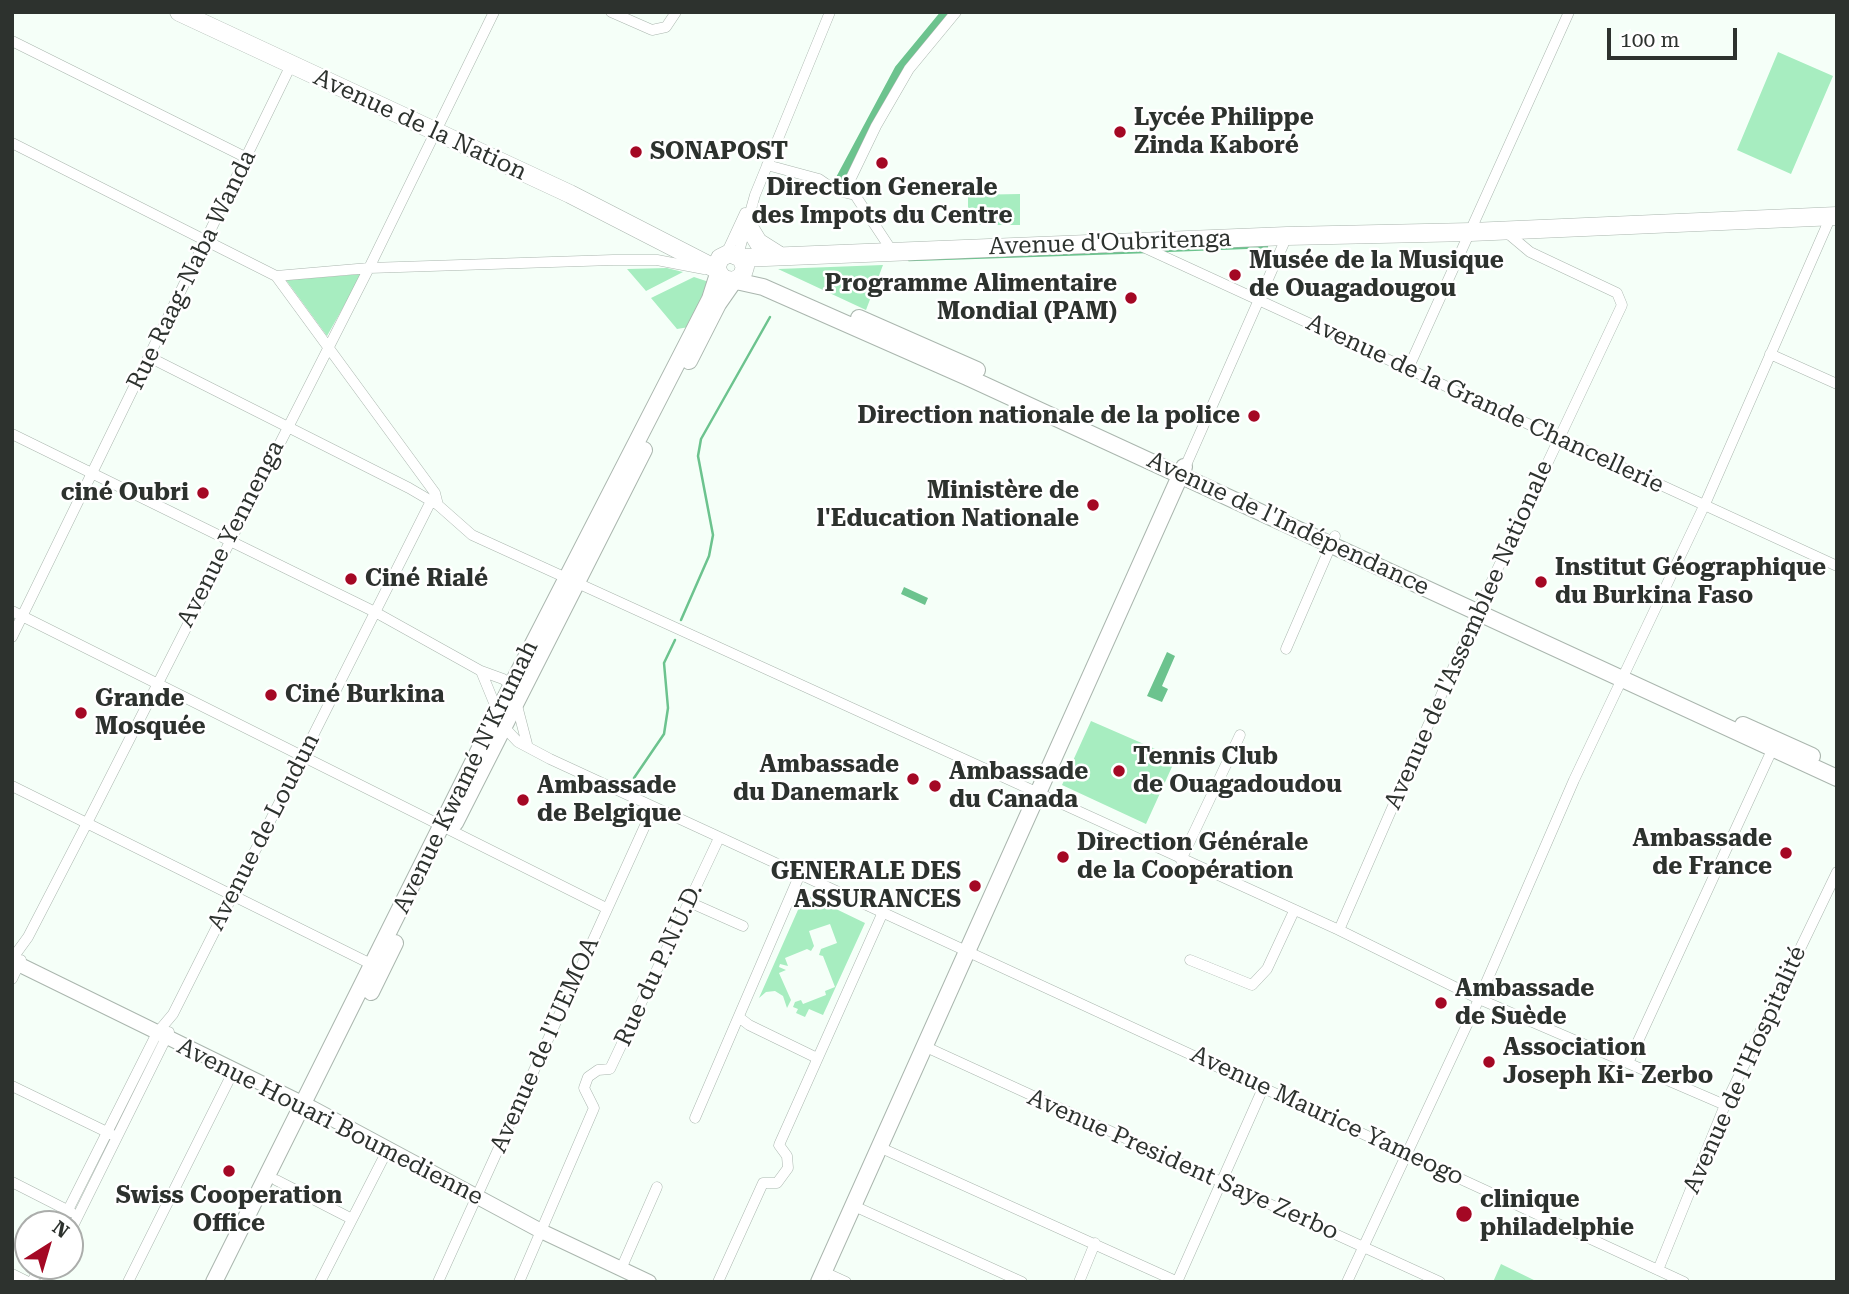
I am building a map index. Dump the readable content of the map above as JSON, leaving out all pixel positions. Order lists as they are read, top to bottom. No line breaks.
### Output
{"streets":{"highway":["Avenue de la Nation","Avenue d'Oubritenga"],"main road":["Avenue de l'Indépendance","Avenue Kwamé N'Krumah","Avenue Houari Boumedienne"],"street":["Rue Raag-Naba Wanda","Avenue de la Grande Chancellerie","Avenue Yennenga","Avenue de l'Assemblee Nationale","Avenue de Loudun","Rue du P.N.U.D.","Avenue de l'UEMOA","Avenue de l'Hospitalité","Avenue Maurice Yameogo","Avenue President Saye Zerbo"]},"crossings":[["Avenue de la Nation","Avenue d'Oubritenga"],["Avenue de la Nation","Rue Raag-Naba Wanda"],["Avenue de la Nation","Avenue de l'Indépendance"],["Avenue de la Nation","Avenue Yennenga"],["Avenue de la Nation","Avenue Kwamé N'Krumah"],["Avenue d'Oubritenga","Avenue de la Grande Chancellerie"],["Avenue d'Oubritenga","Avenue de l'Indépendance"],["Avenue d'Oubritenga","Avenue de l'Assemblee Nationale"],["Avenue d'Oubritenga","Avenue Kwamé N'Krumah"],["Avenue de la Grande Chancellerie","Avenue de l'Assemblee Nationale"],["Avenue de l'Indépendance","Avenue de l'Assemblee Nationale"],["Avenue de l'Indépendance","Avenue Kwamé N'Krumah"],["Avenue Yennenga","Avenue Houari Boumedienne"],["Avenue Kwamé N'Krumah","Avenue Maurice Yameogo"],["Avenue Kwamé N'Krumah","Avenue Houari Boumedienne"],["Avenue de Loudun","Avenue Houari Boumedienne"],["Rue du P.N.U.D.","Avenue Maurice Yameogo"],["Rue du P.N.U.D.","Avenue Houari Boumedienne"],["Avenue de l'UEMOA","Avenue Maurice Yameogo"],["Avenue de l'UEMOA","Avenue Houari Boumedienne"],["Avenue de l'Hospitalité","Avenue Maurice Yameogo"]],"places":["Lycée Philippe Zinda Kaboré","SONAPOST","Direction Generale des Impots du Centre","Musée de la Musique de Ouagadougou","Programme Alimentaire Mondial (PAM)","Direction nationale de la police","ciné Oubri","Ministère de l'Education Nationale","Ciné Rialé","Institut Géographique du Burkina Faso","Ciné Burkina","Grande Mosquée","Tennis Club de Ouagadoudou","Ambassade du Danemark","Ambassade du Canada","Ambassade de Belgique","Ambassade de France","Direction Générale de la Coopération","GENERALE DES ASSURANCES","Ambassade de Suède","Association Joseph Ki- Zerbo","Swiss Cooperation Office","clinique philadelphie"],"scale_bar":"100 m","north":"top right"}
